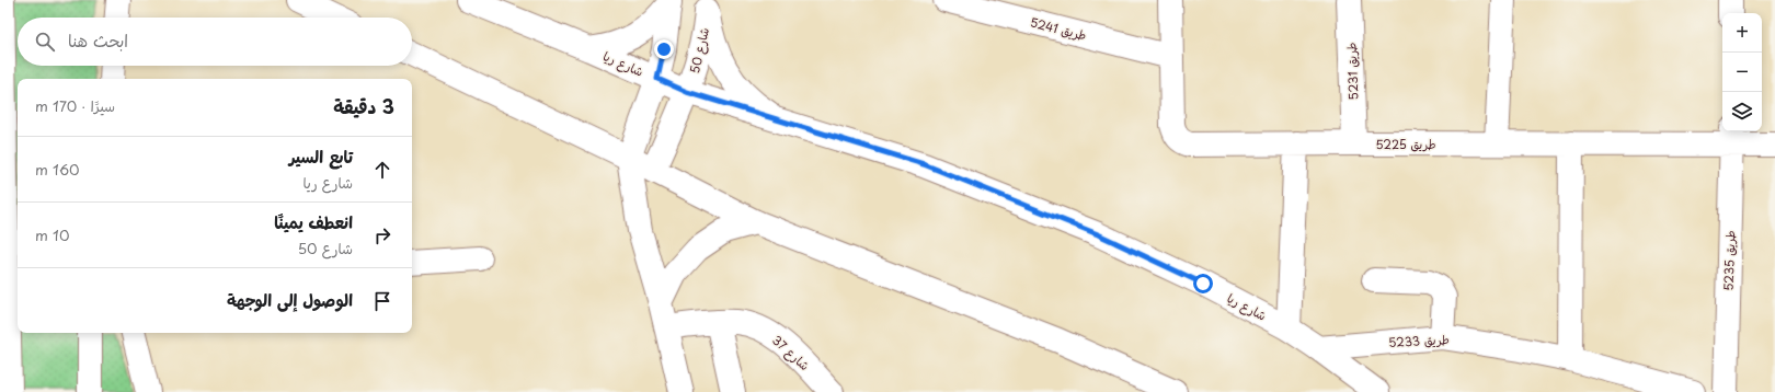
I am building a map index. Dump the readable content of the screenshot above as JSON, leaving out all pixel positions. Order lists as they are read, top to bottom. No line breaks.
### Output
{"streets":{"street":["طريق 5241","شارع 50","شارع ريا","طريق 5231","طريق 5225","طريق 5235","طريق 5233","شارع 37"]},"crossings":[["طريق 5241","طريق 5225"],["شارع 50","شارع ريا"],["شارع ريا","طريق 5233"],["طريق 5231","طريق 5225"],["طريق 5225","طريق 5235"]],"page":{"map_buttons":["+","−"],"search":"ابحث هنا","heading":["3 دقيقة","سيرًا · 170 m"],"list":[["تابع السير","شارع ريا","160 m"],["انعطف يمينًا","شارع 50","10 m"],"الوصول إلى الوجهة"]}}
